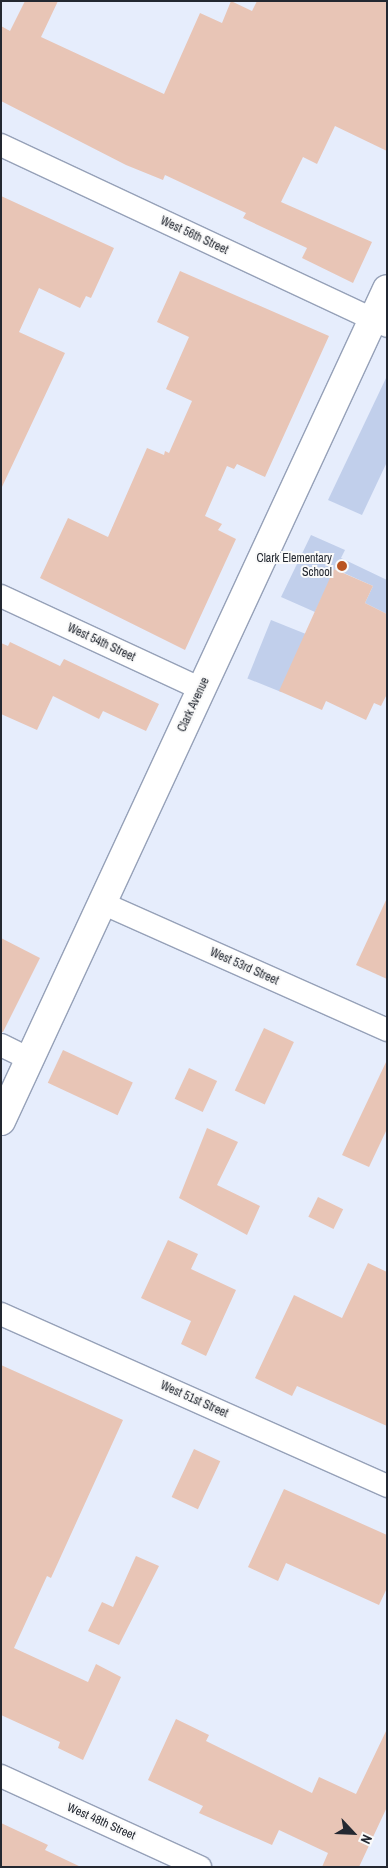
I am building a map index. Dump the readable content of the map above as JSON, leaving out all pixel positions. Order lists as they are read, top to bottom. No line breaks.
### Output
{"streets":{"street":["West 56th Street","West 54th Street","Clark Avenue","West 53rd Street","West 51st Street","West 48th Street"]},"crossings":[["West 56th Street","Clark Avenue"],["West 54th Street","Clark Avenue"],["Clark Avenue","West 53rd Street"]],"places":["Clark Elementary School"],"north":"bottom right"}
